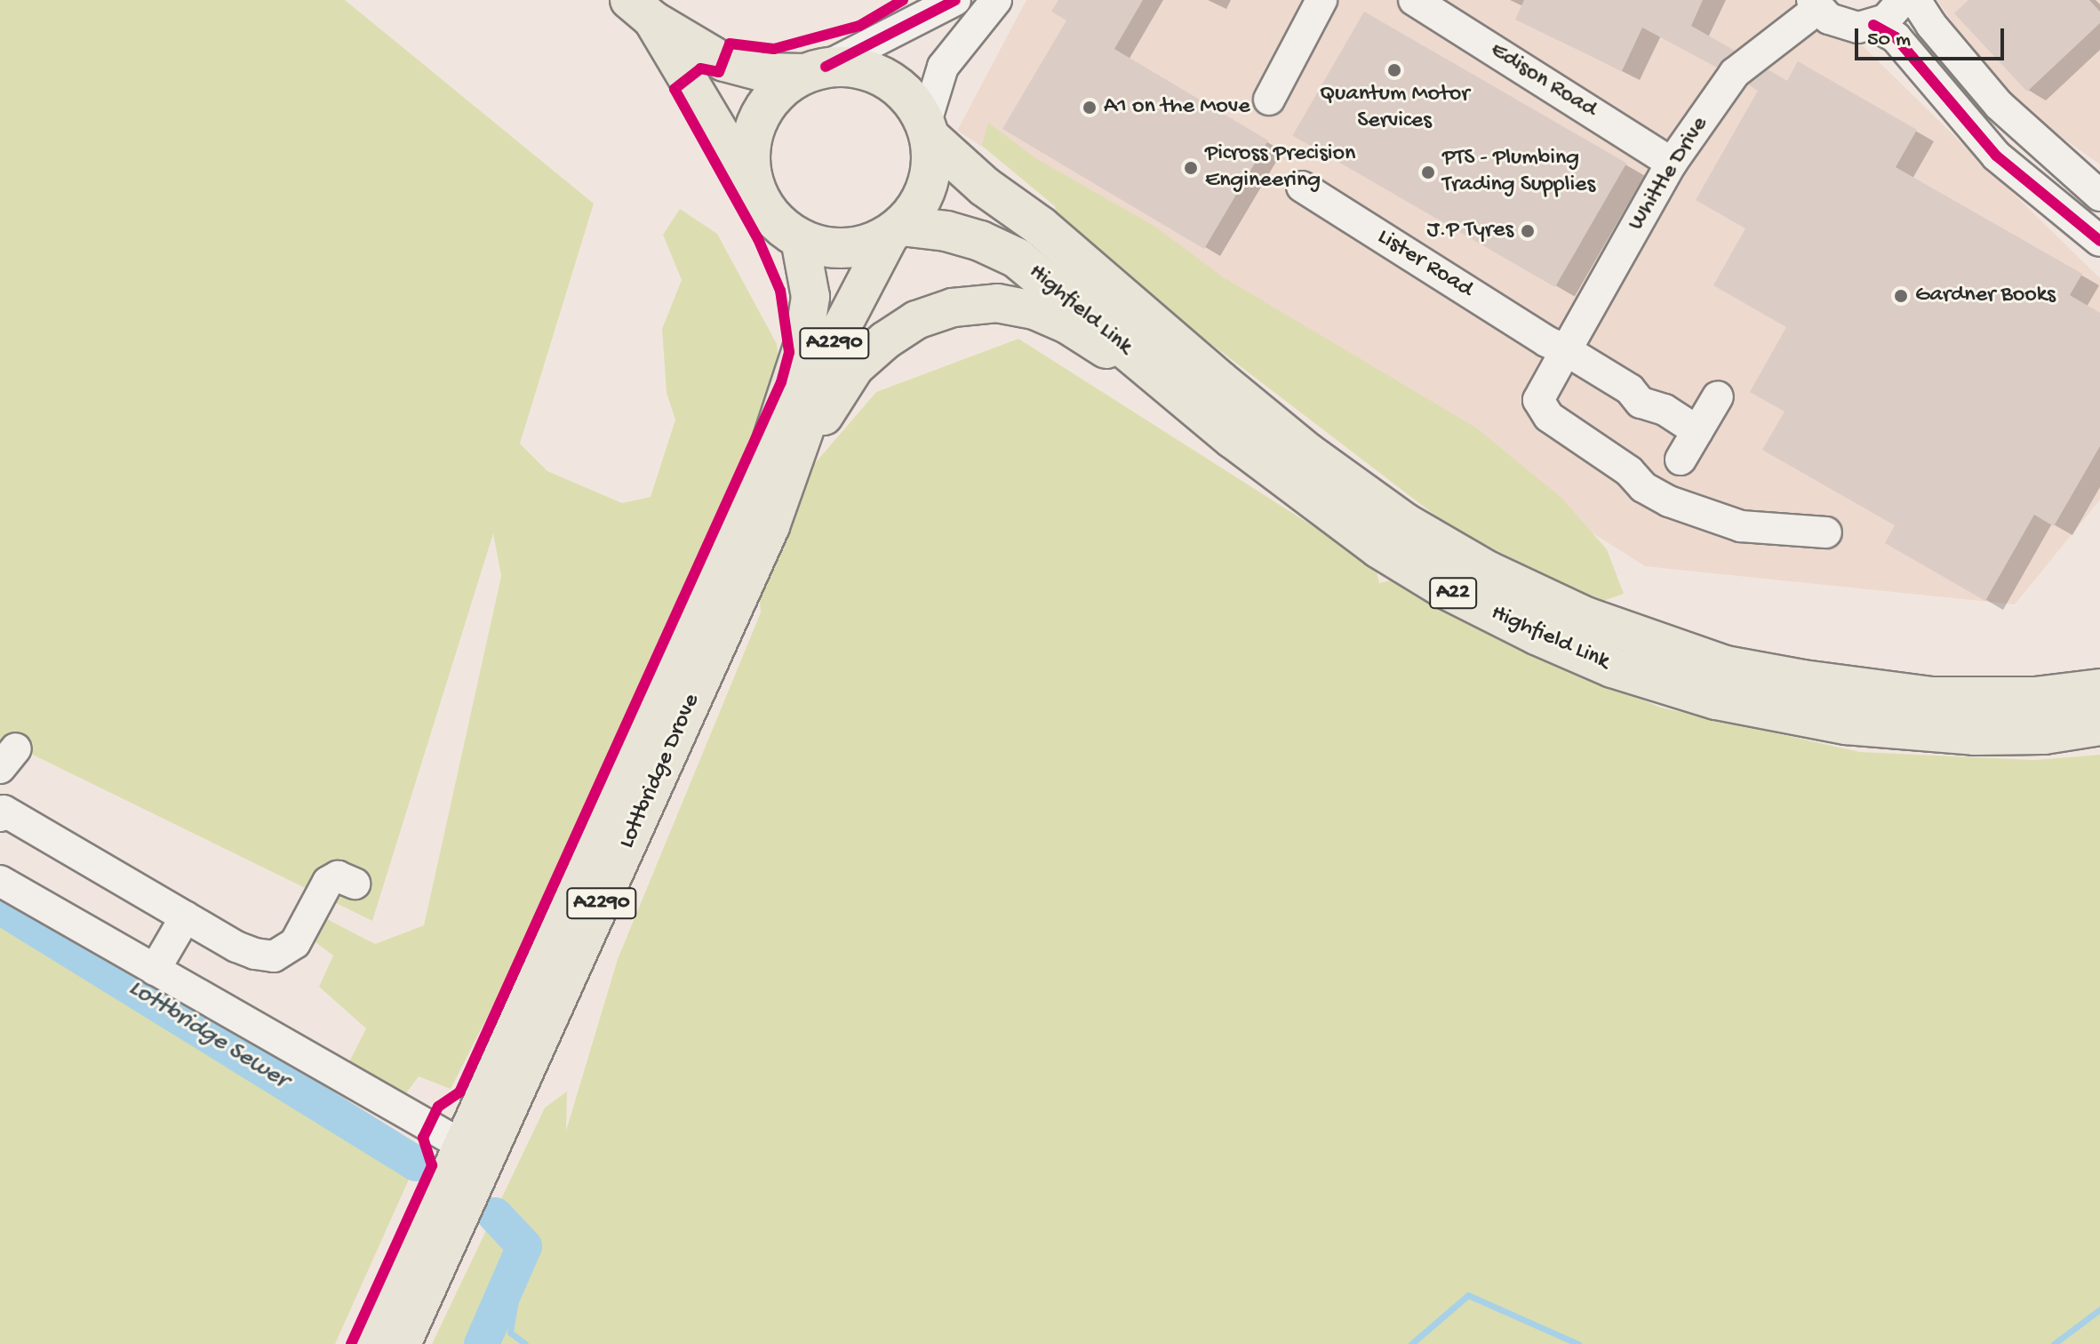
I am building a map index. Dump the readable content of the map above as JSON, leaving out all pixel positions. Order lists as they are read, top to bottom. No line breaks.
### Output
{"streets":{"highway":["Highfield Link","A22"],"main road":["A2290","Lottbridge Drove"],"street":["Edison Road","Whittle Drive","Lister Road"]},"crossings":[["Edison Road","Whittle Drive"],["Whittle Drive","Lister Road"],["Highfield Link","Lottbridge Drove"]],"water":["Lottbridge Sewer"],"places":["Quantum Motor Services","A1 on the Move","Picross Precision Engineering","PTS - Plumbing Trading Supplies","J.P Tyres","Gardner Books"],"scale_bar":"50 m"}
